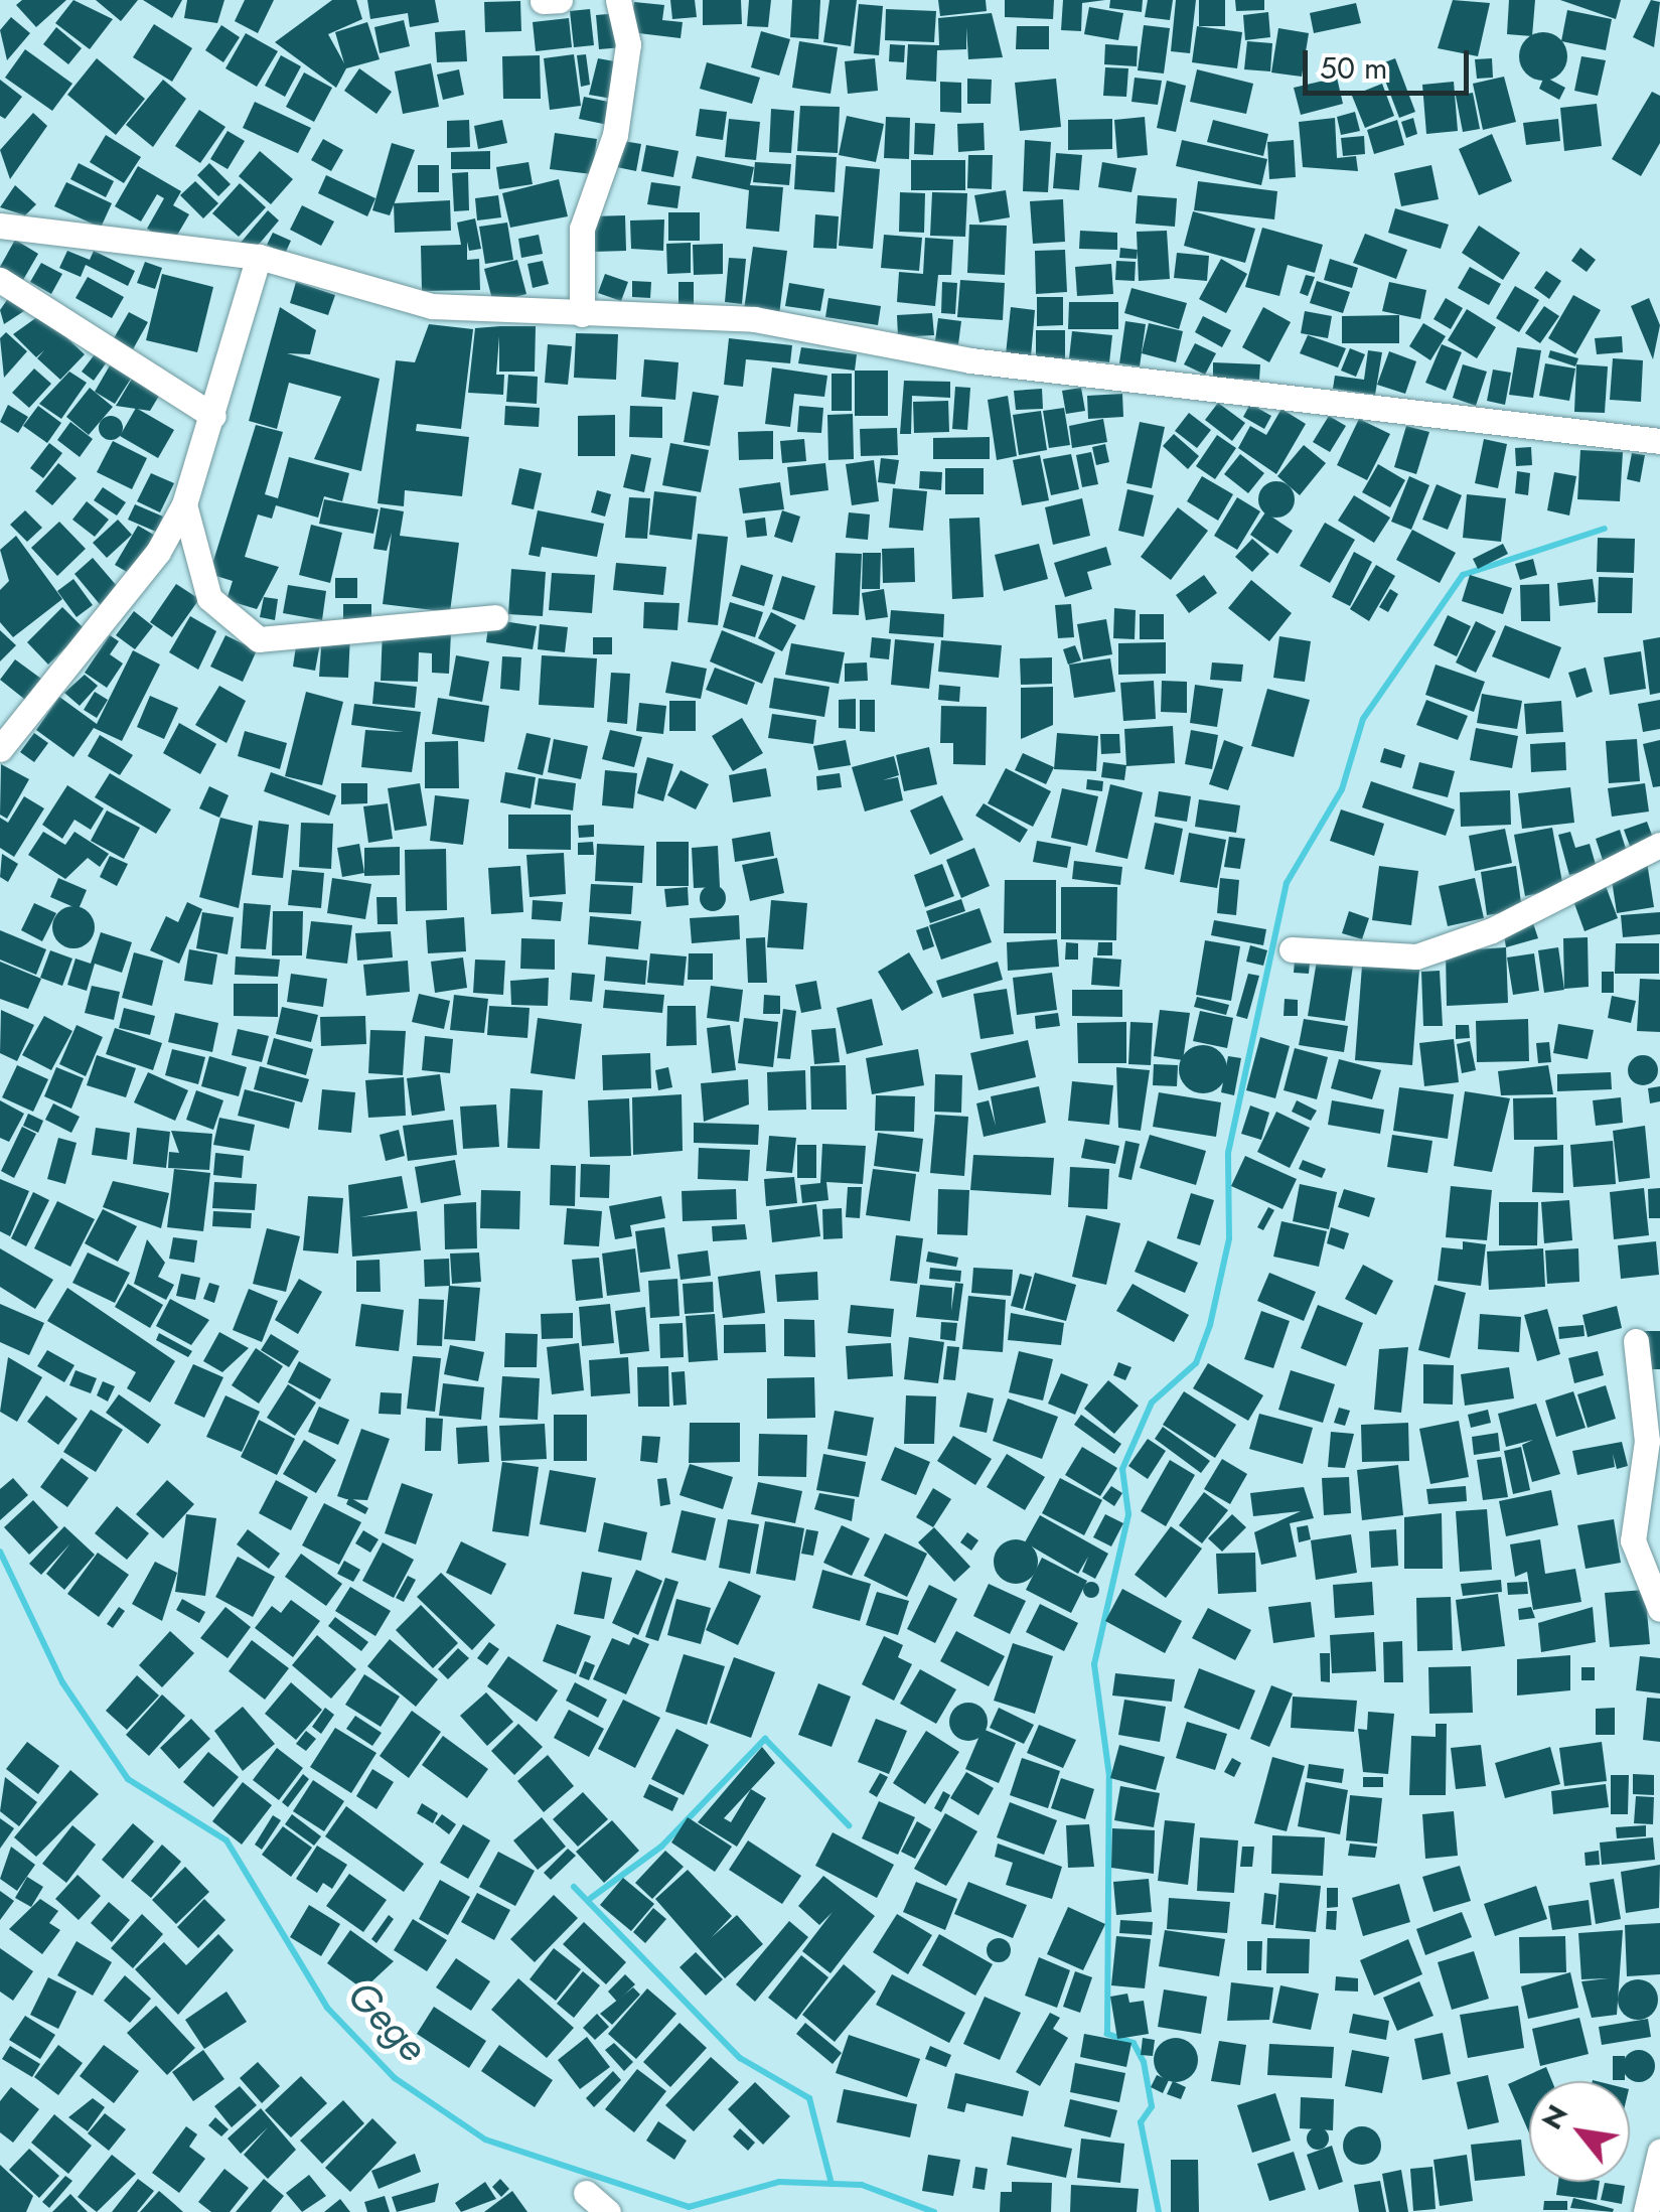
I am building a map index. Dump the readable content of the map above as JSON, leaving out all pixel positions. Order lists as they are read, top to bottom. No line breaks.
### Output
{"water":["Gege"],"scale_bar":"50 m","north":"top left"}
